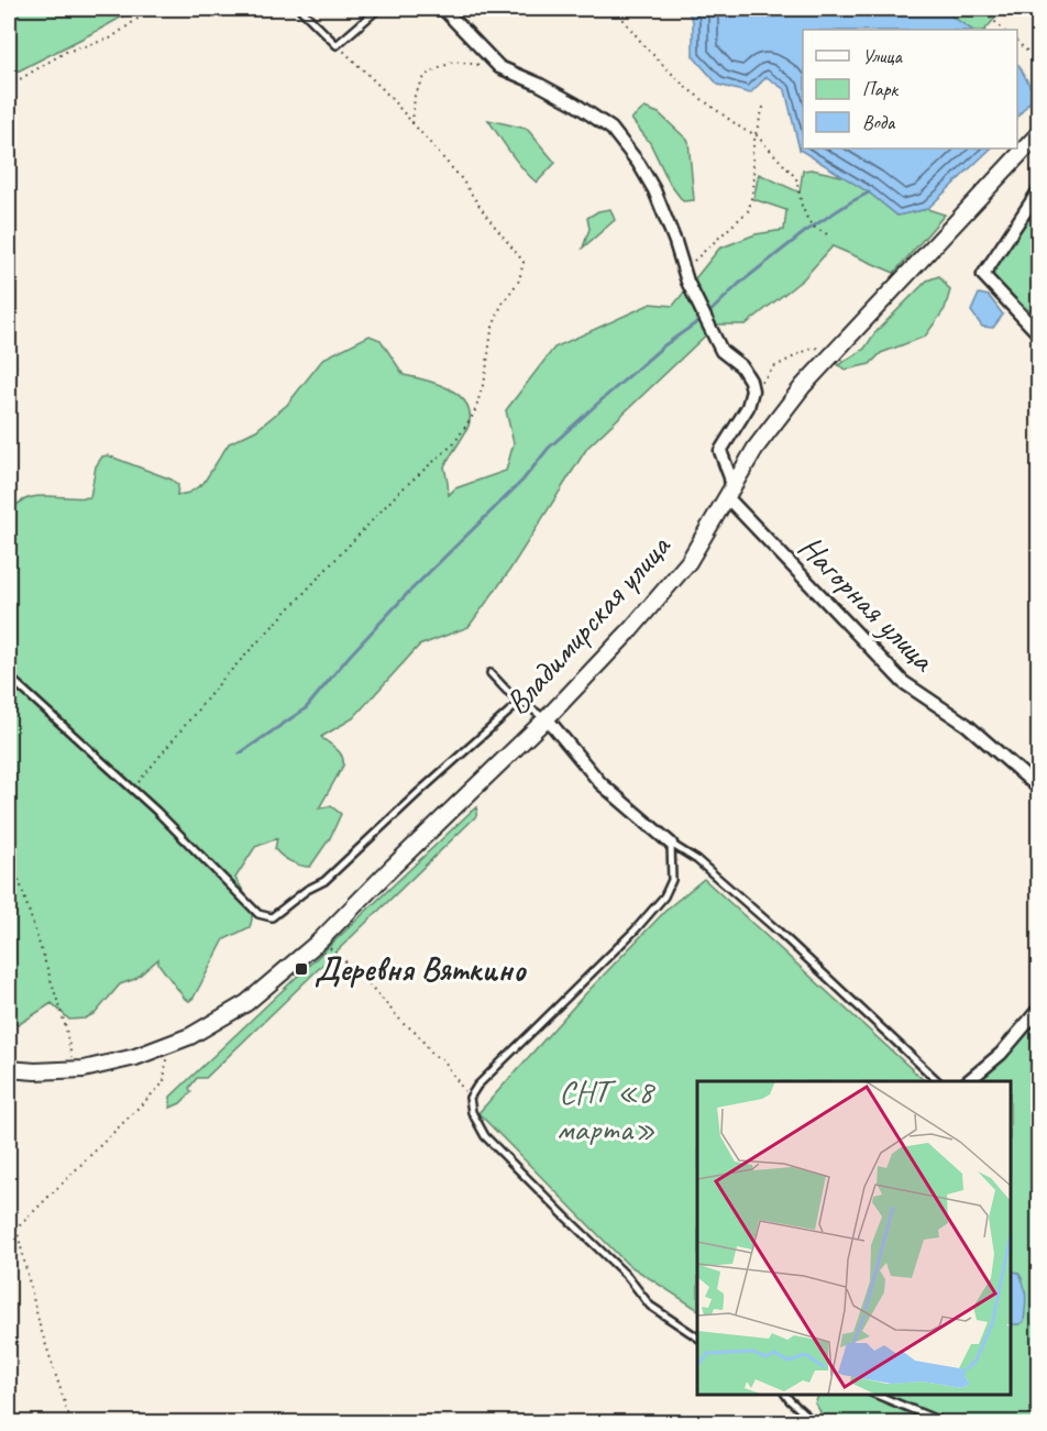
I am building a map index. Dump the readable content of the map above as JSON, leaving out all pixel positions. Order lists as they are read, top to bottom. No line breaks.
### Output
{"streets":{"street":["Нагорная улица","Владимирская улица"]},"crossings":[["Нагорная улица","Владимирская улица"]],"parks":["СНТ «8 марта»"],"places":{"transit":["Деревня Вяткино"]},"legend":["Улица","Парк","Вода"]}
